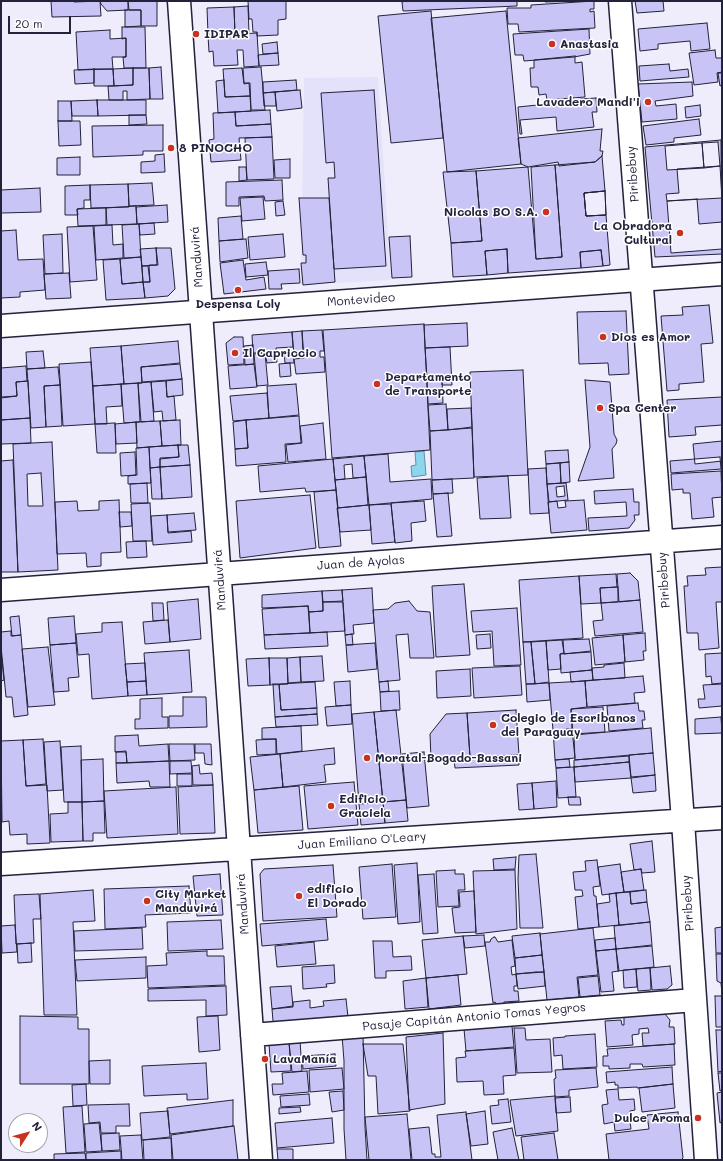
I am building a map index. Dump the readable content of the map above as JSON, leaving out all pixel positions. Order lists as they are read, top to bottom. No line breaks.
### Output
{"streets":{"street":["Piribebuy","Manduvirá","Montevideo","Juan de Ayolas","Juan Emiliano O'Leary","Pasaje Capitán Antonio Tomas Yegros"]},"crossings":[["Piribebuy","Montevideo"],["Piribebuy","Juan de Ayolas"],["Piribebuy","Juan Emiliano O'Leary"],["Piribebuy","Pasaje Capitán Antonio Tomas Yegros"],["Manduvirá","Montevideo"],["Manduvirá","Juan de Ayolas"],["Manduvirá","Juan Emiliano O'Leary"],["Manduvirá","Pasaje Capitán Antonio Tomas Yegros"]],"places":["IDIPAR","Anastasia","Lavadero Mandi'i","8 PINOCHO","Nicolas BO S.A.","La Obradora Cultural","Despensa Loly","Dios es Amor","Il Capriccio","Departamento de Transporte","Spa Center","Colegio de Escribanos del Paraguay","Moratal-Bogado-Bassani","Edificio Graciela","edificio El Dorado","City Market Manduvirá","LavaManía","Dulce Aroma"],"scale_bar":"20 m","north":"top right"}
